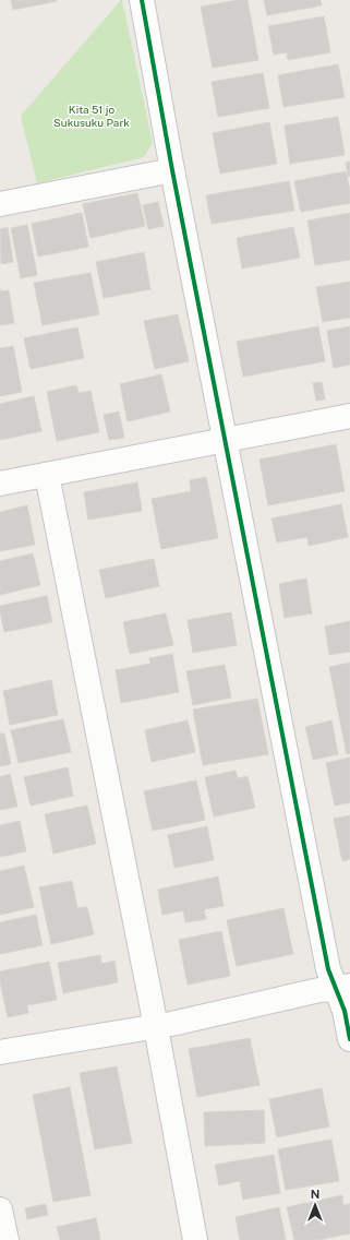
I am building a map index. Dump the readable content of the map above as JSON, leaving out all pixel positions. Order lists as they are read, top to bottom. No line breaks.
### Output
{"parks":["Kita 51 jo Sukusuku Park"],"north":"top"}
